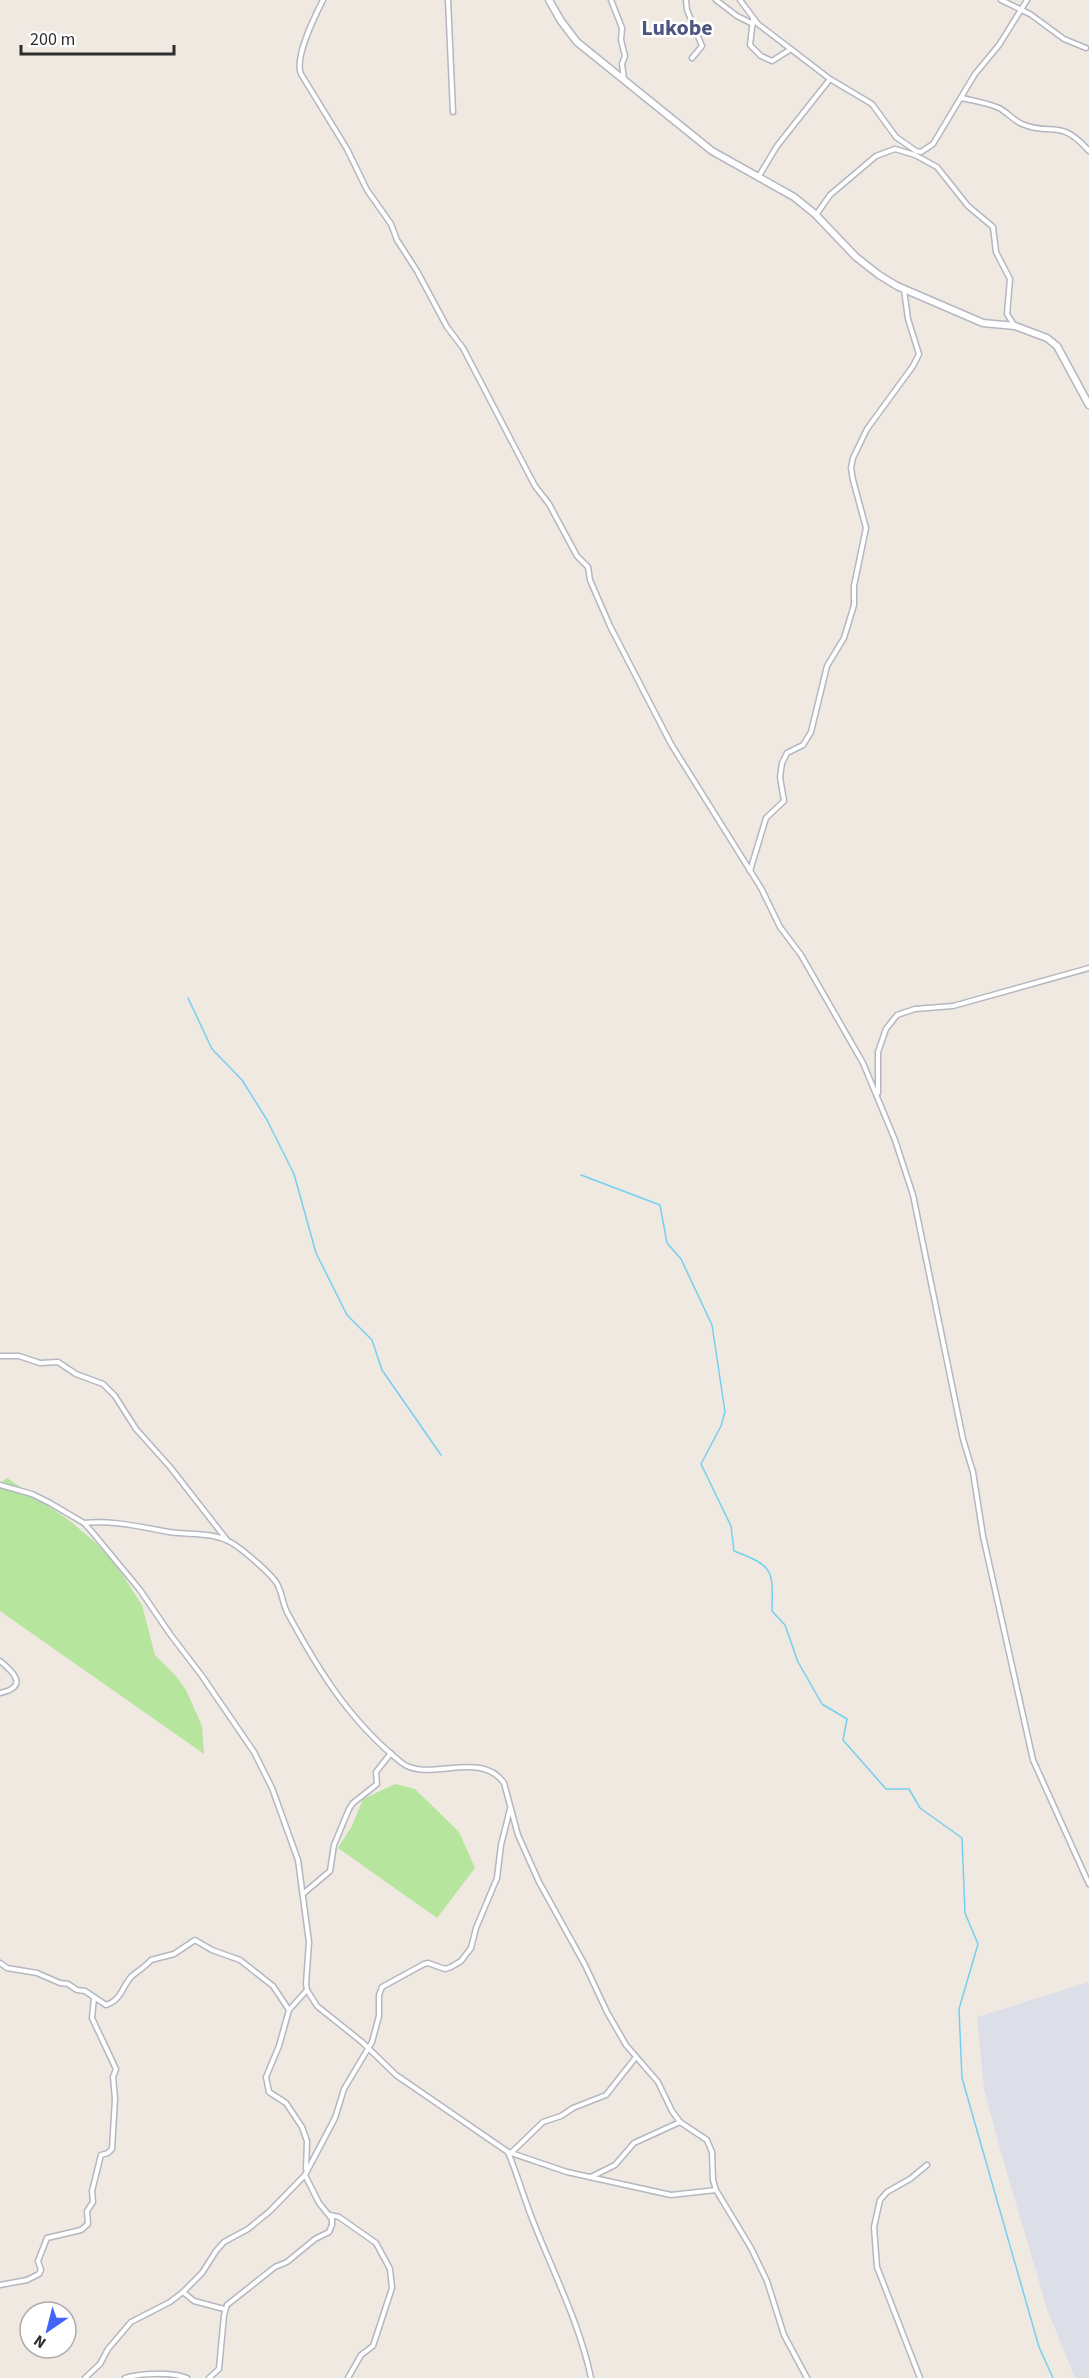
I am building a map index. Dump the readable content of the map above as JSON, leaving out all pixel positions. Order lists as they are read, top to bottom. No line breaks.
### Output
{"districts":["Lukobe"],"scale_bar":"200 m","north":"bottom left"}
